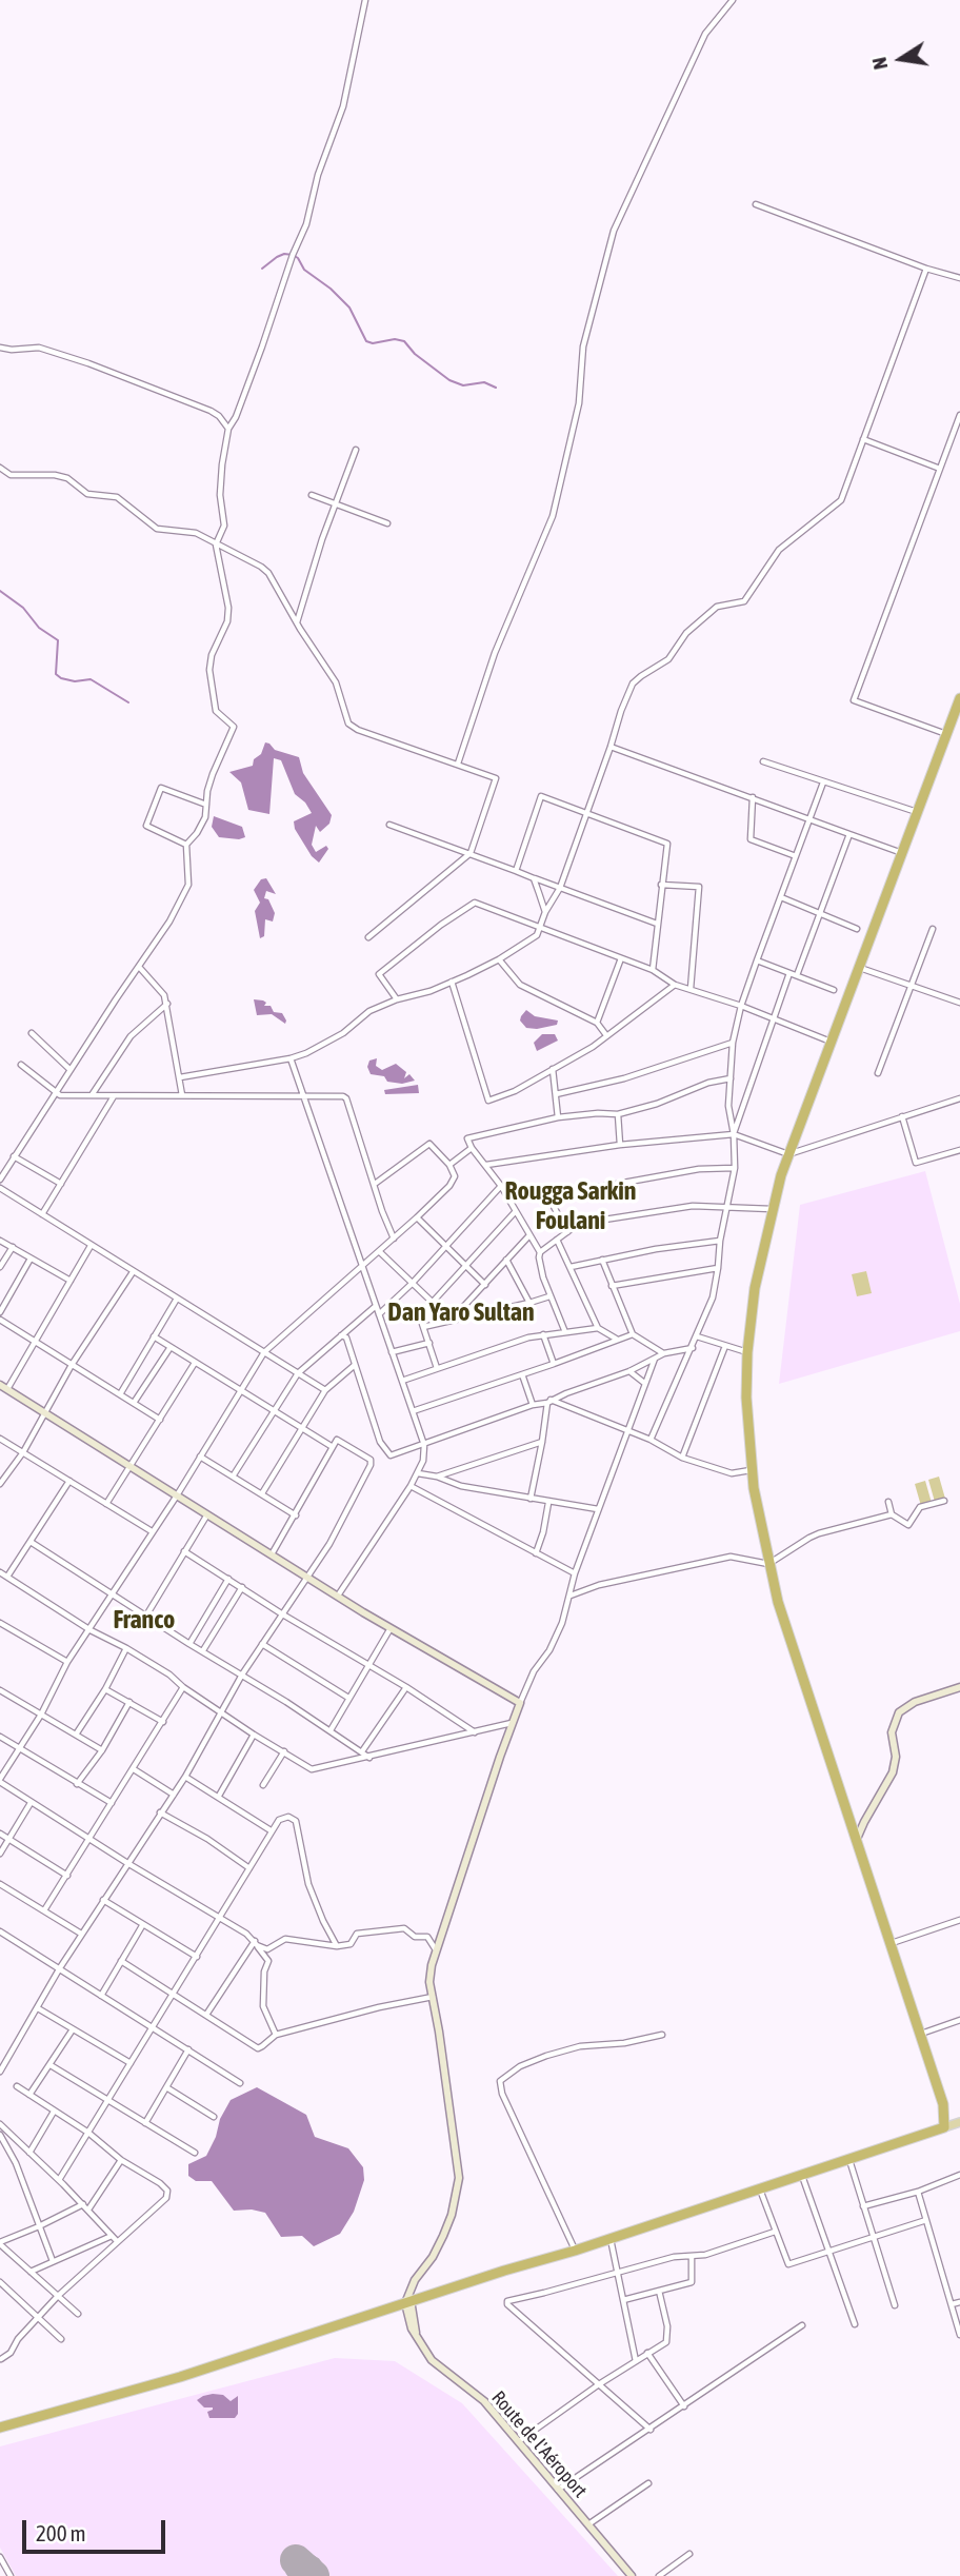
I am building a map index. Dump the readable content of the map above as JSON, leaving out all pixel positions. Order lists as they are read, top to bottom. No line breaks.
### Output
{"streets":{"street":["Route de l'Aéroport"]},"districts":["Rougga Sarkin Foulani","Dan Yaro Sultan","Franco"],"scale_bar":"200 m","north":"left"}
